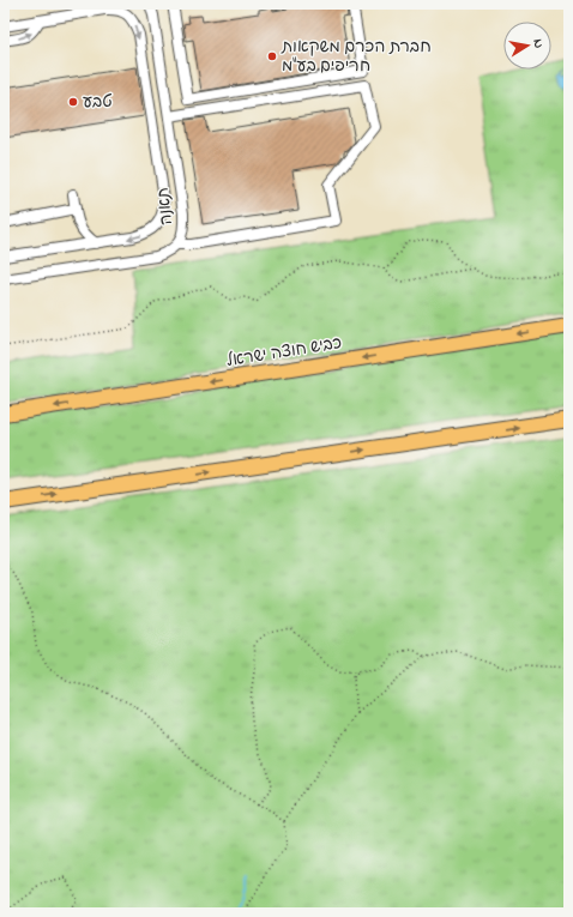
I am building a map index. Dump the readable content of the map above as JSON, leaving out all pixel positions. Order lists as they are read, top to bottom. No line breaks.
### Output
{"streets":{"highway":["כביש חוצה ישראל"],"street":["תאנה"]},"places":["חברת הכרם משקאות חריפים בע\"מ","טבע"],"north":"right"}
